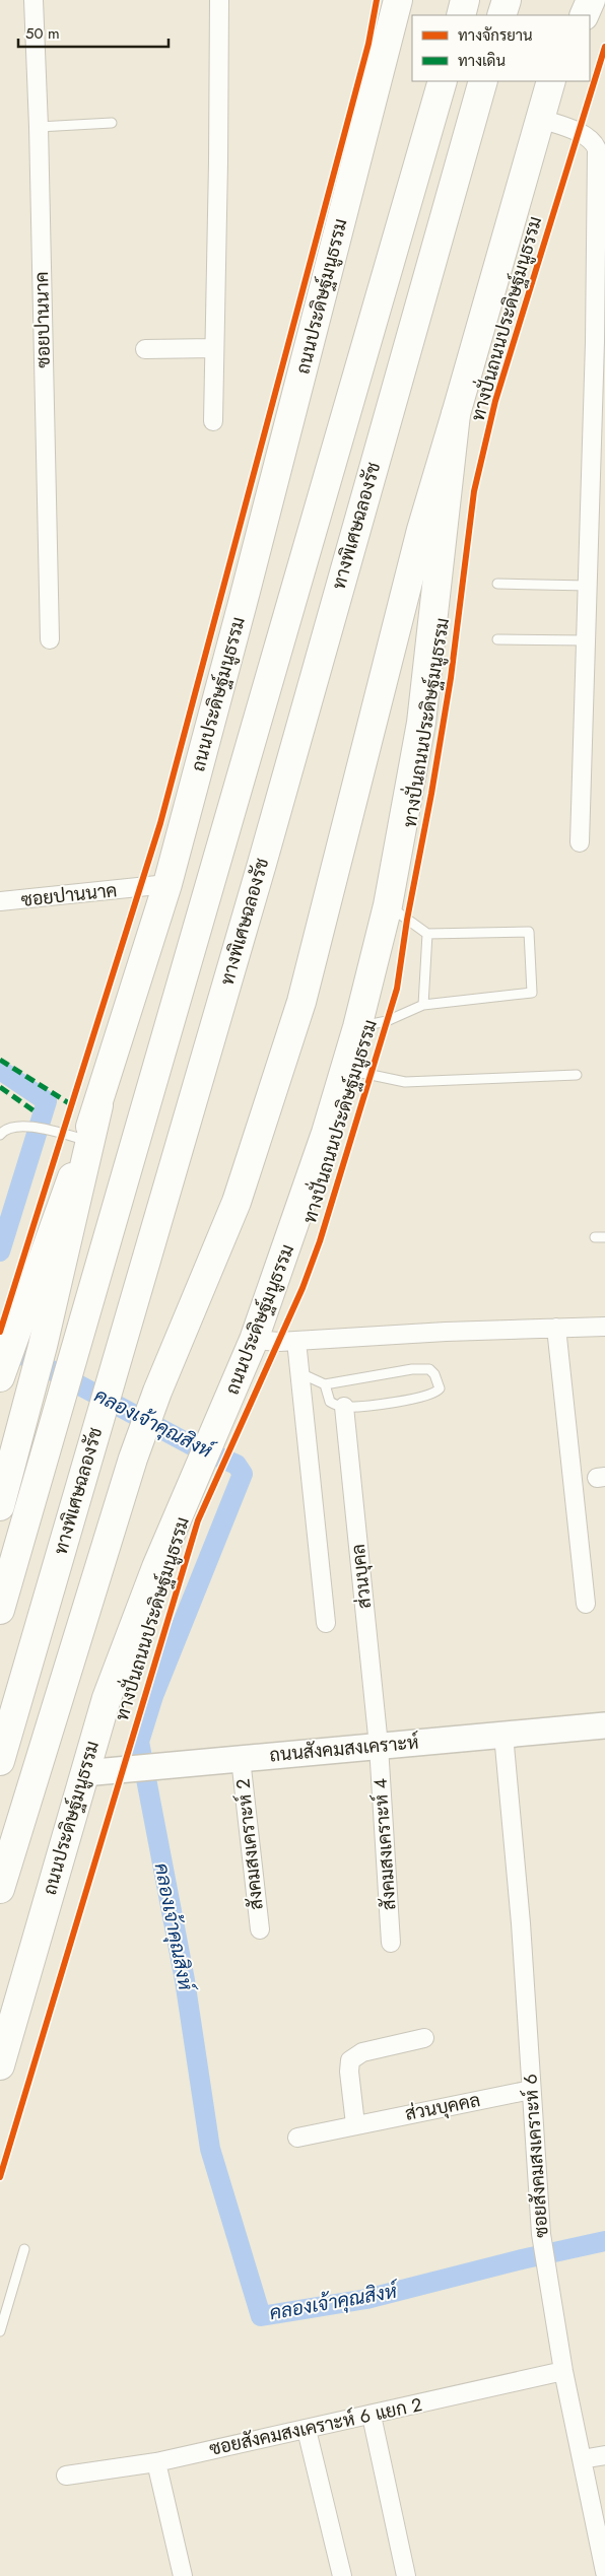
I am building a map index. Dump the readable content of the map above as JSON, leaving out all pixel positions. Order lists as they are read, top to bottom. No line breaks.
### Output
{"streets":{"main road":["ถนนประดิษฐ์มนูธรรม","ทางพิเศษฉลองรัช","ถนนสังคมสงเคราะห์"],"street":["ซอยปานนาค","ส่วนบุคล","สังคมสงเคราะห์ 2","สังคมสงเคราะห์ 4","ส่วนบุคคล","ซอยสังคมสงเคราะห์ 6","ซอยสังคมสงเคราะห์ 6 แยก 2"],"cycle path":["ทางปั่นถนนประดิษฐ์มนูธรรม"]},"crossings":[["ถนนประดิษฐ์มนูธรรม","ซอยปานนาค"],["ถนนประดิษฐ์มนูธรรม","ถนนสังคมสงเคราะห์"],["ส่วนบุคล","ถนนสังคมสงเคราะห์"],["ส่วนบุคล","สังคมสงเคราะห์ 4"],["ถนนสังคมสงเคราะห์","สังคมสงเคราะห์ 2"],["ถนนสังคมสงเคราะห์","สังคมสงเคราะห์ 4"],["ถนนสังคมสงเคราะห์","ซอยสังคมสงเคราะห์ 6"],["ส่วนบุคคล","ซอยสังคมสงเคราะห์ 6"],["ซอยสังคมสงเคราะห์ 6","ซอยสังคมสงเคราะห์ 6 แยก 2"]],"water":["คลองเจ้าคุณสิงห์"],"legend":["ทางจักรยาน","ทางเดิน"],"scale_bar":"50 m"}
